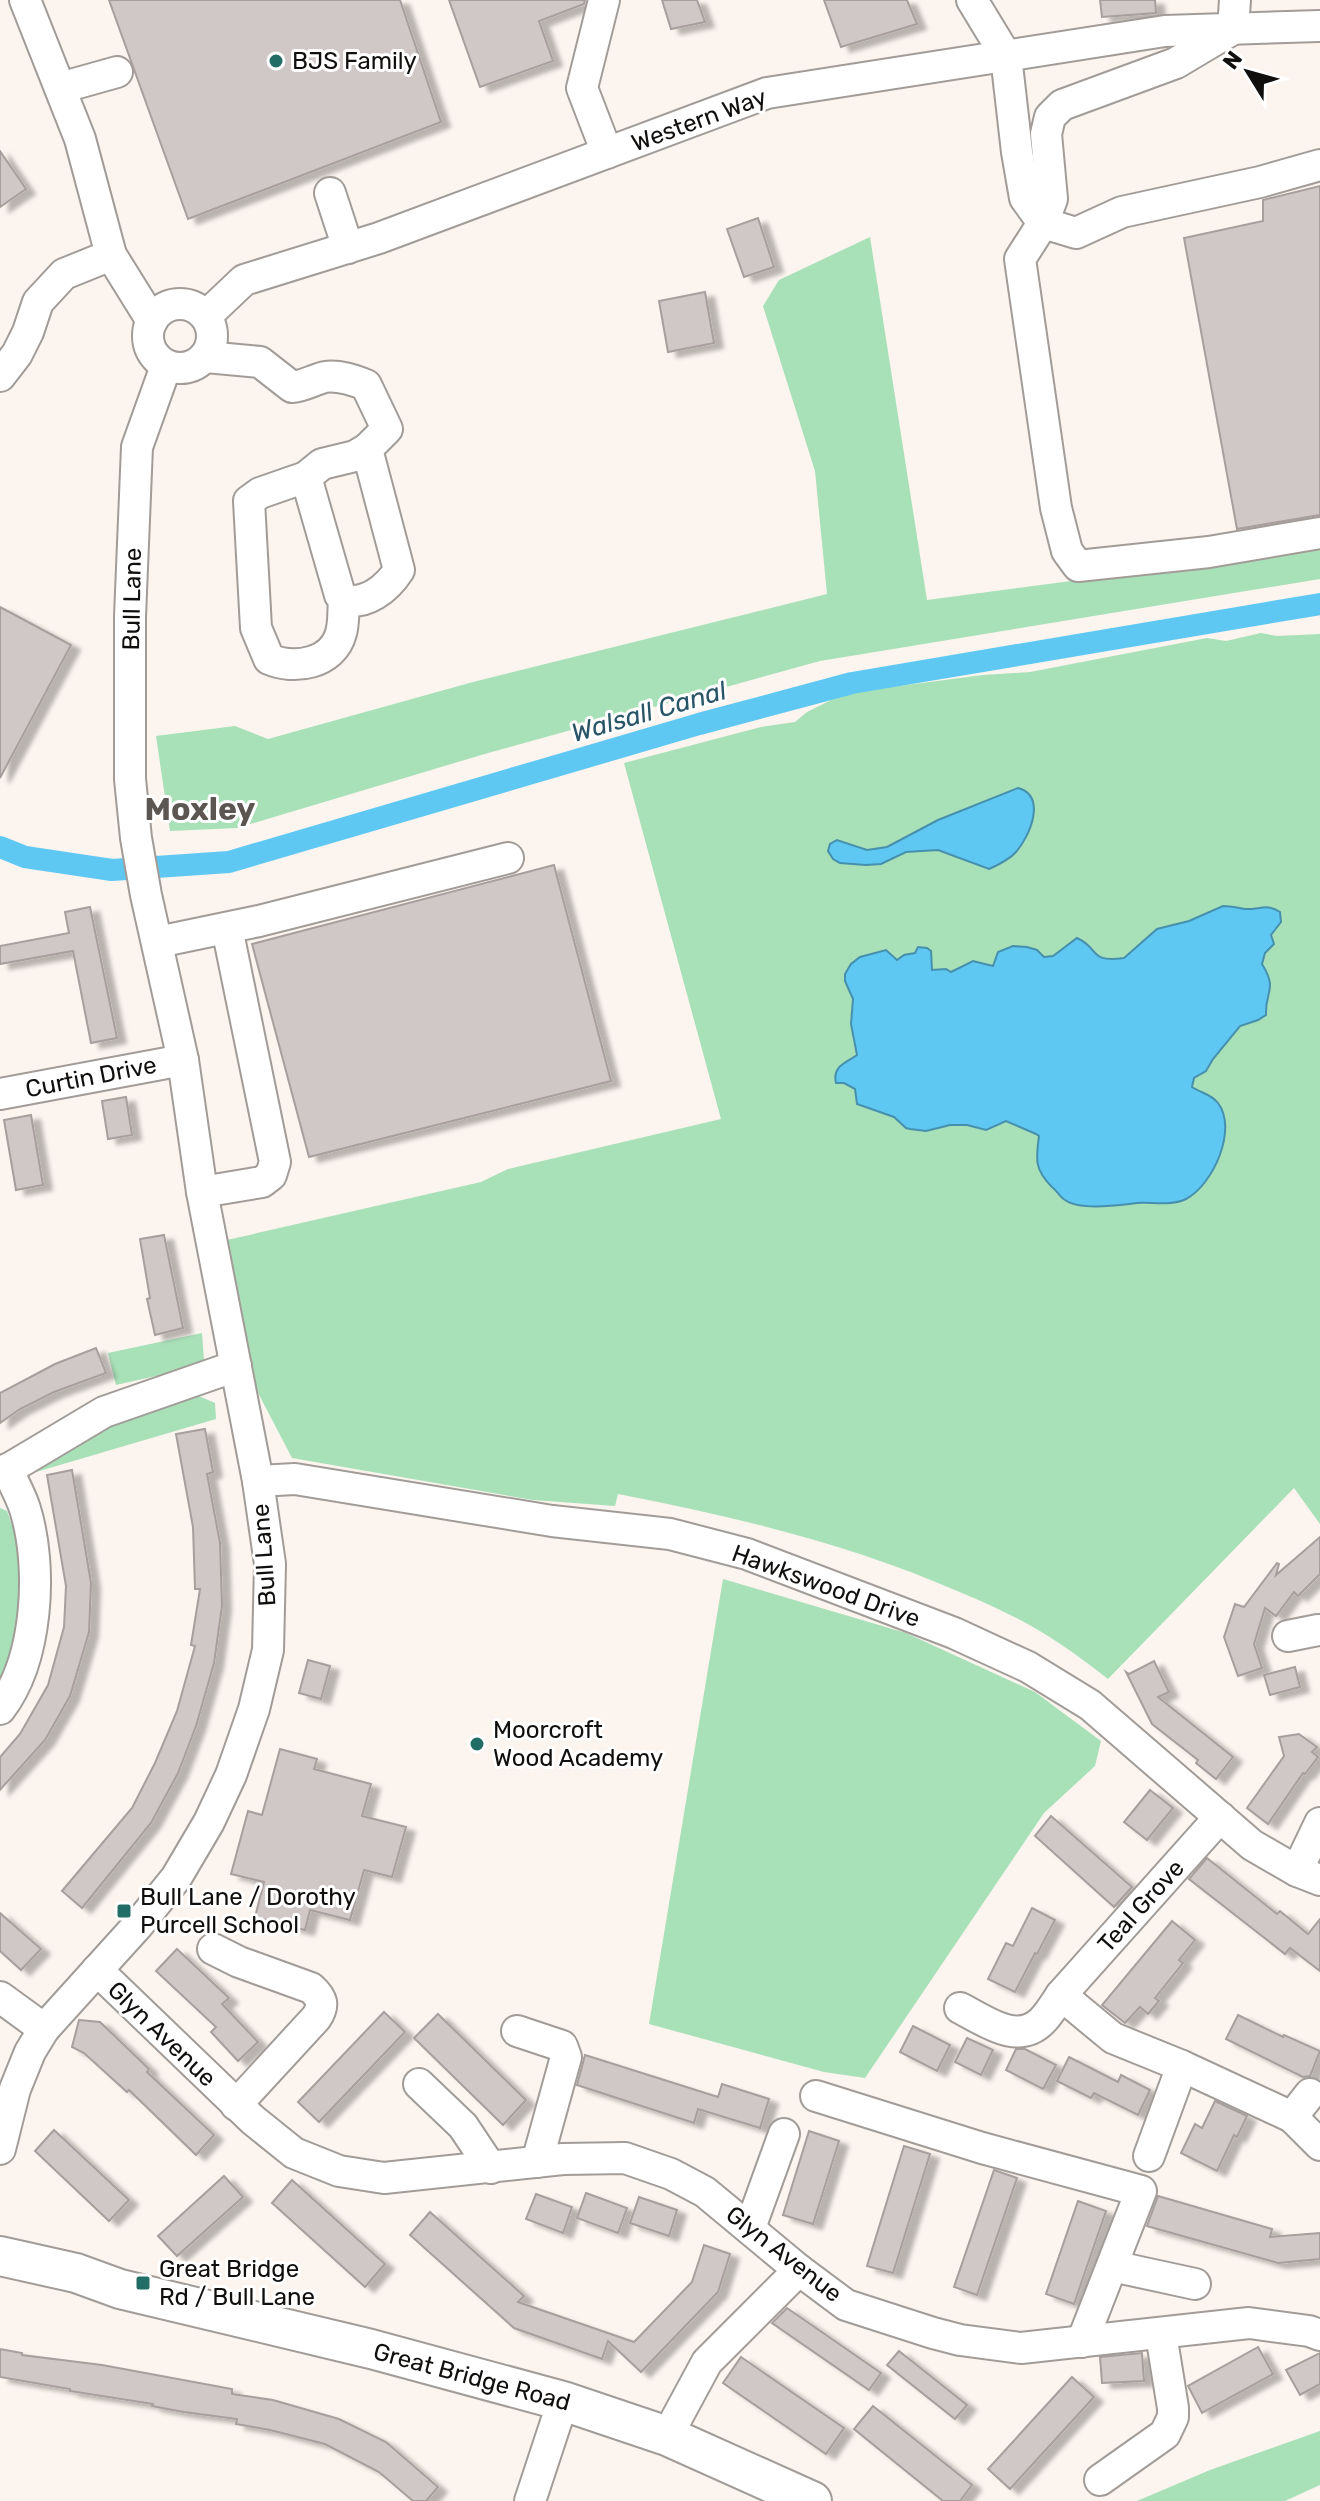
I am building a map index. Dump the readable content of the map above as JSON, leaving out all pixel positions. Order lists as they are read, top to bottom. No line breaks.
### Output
{"streets":{"main road":["Great Bridge Road"],"street":["Western Way","Bull Lane","Curtin Drive","Hawkswood Drive","Teal Grove","Glyn Avenue"]},"crossings":[["Western Way","Bull Lane"],["Bull Lane","Curtin Drive"],["Bull Lane","Hawkswood Drive"],["Bull Lane","Glyn Avenue"],["Hawkswood Drive","Teal Grove"]],"districts":["Moxley"],"water":["Walsall Canal"],"places":{"other":["BJS Family","Moorcroft Wood Academy"],"transit":["Bull Lane / Dorothy Purcell School","Great Bridge Rd / Bull Lane"]},"north":"top left"}
